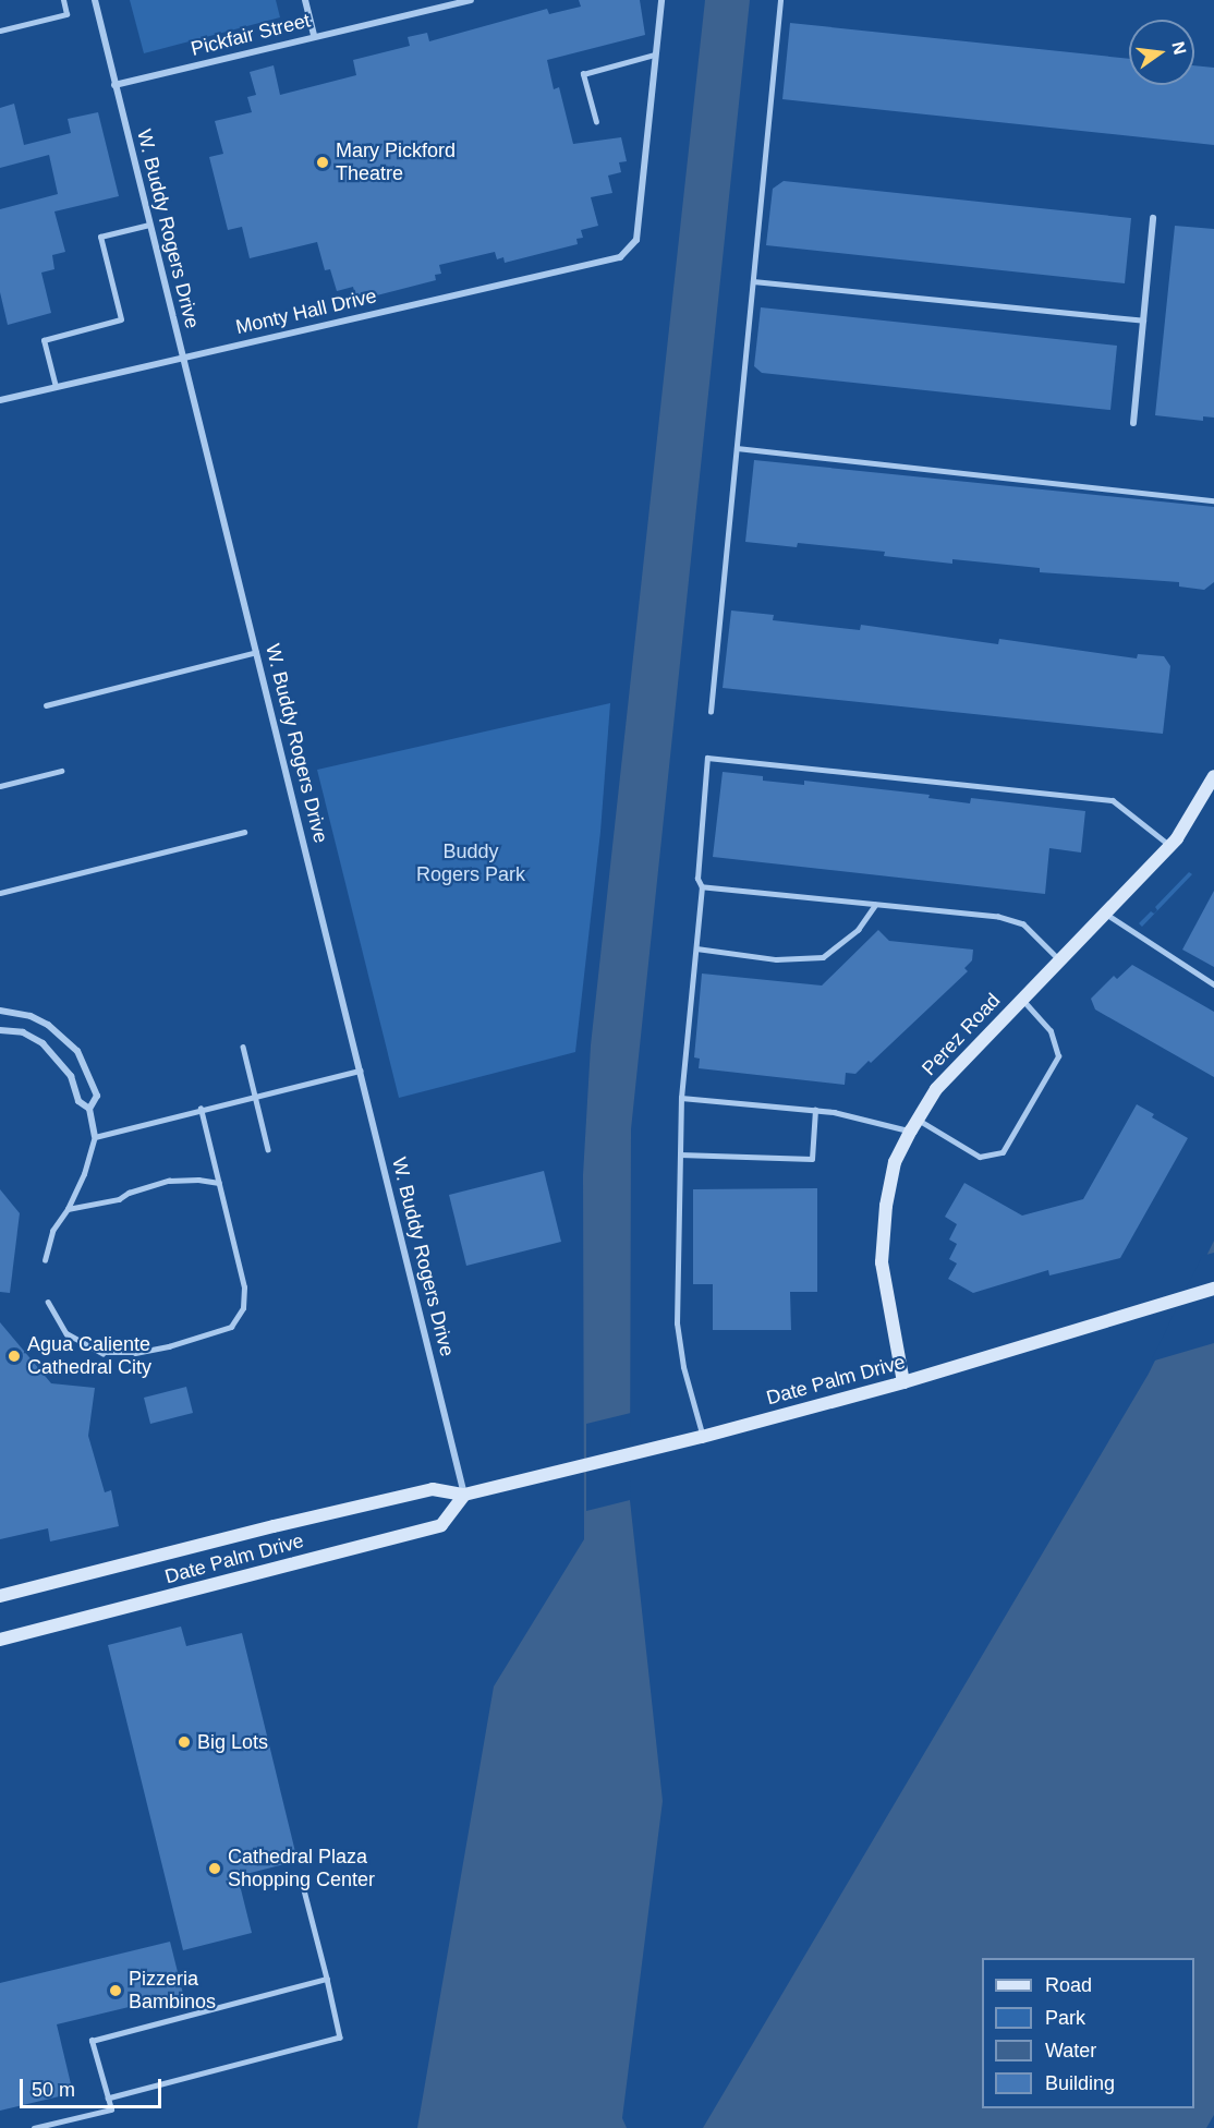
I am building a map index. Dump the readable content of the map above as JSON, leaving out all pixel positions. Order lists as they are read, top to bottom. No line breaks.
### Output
{"streets":{"main road":["Perez Road","Date Palm Drive"],"street":["Pickfair Street","W. Buddy Rogers Drive","Monty Hall Drive"]},"crossings":[["Pickfair Street","W. Buddy Rogers Drive"],["W. Buddy Rogers Drive","Monty Hall Drive"],["W. Buddy Rogers Drive","Date Palm Drive"],["Perez Road","Date Palm Drive"]],"parks":["Buddy Rogers Park"],"places":["Mary Pickford Theatre","Agua Caliente Cathedral City","Big Lots","Cathedral Plaza Shopping Center","Pizzeria Bambinos"],"legend":["Road","Park","Water","Building"],"scale_bar":"50 m","north":"right"}
